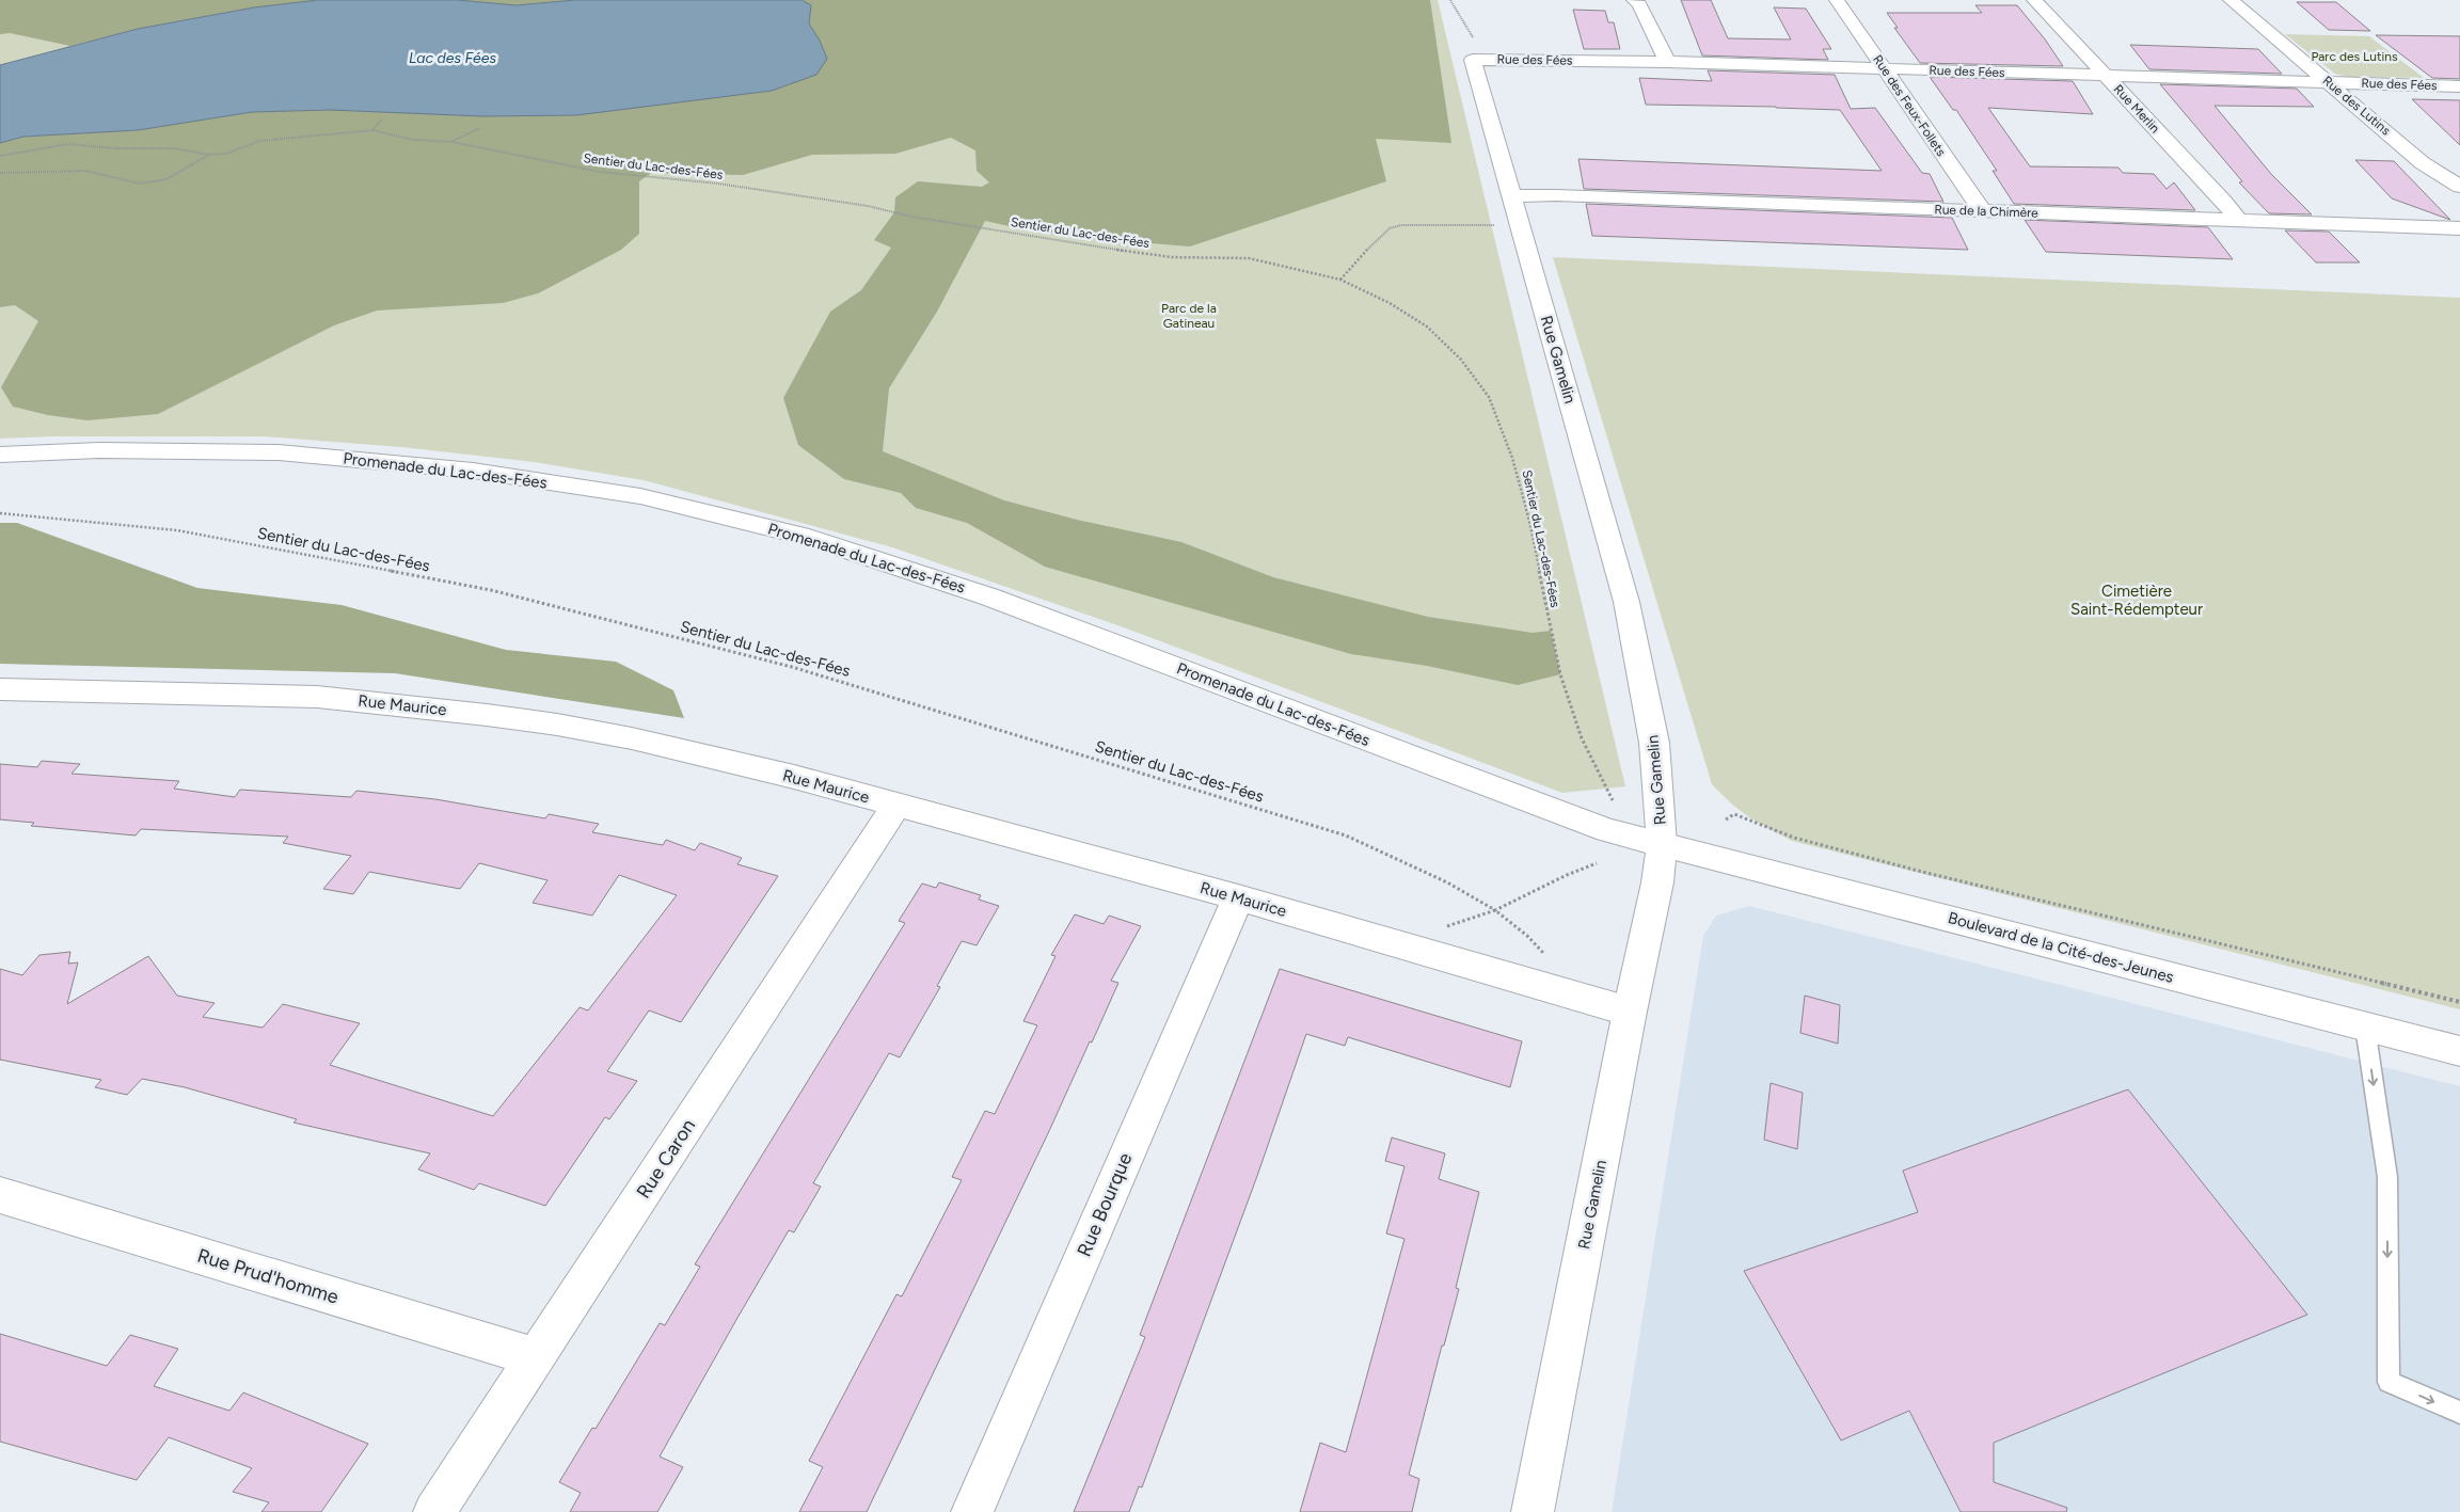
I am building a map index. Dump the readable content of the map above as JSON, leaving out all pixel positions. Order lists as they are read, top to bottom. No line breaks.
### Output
{"streets":{"street":["Rue des Fées","Rue des Feux-Follets","Rue des Lutins","Rue Merlin","Rue de la Chimère","Rue Gamelin","Promenade du Lac-des-Fées","Rue Maurice","Boulevard de la Cité-des-Jeunes","Rue Caron","Rue Bourque","Rue Prud'homme"],"path":["Sentier du Lac-des-Fées"]},"crossings":[["Rue des Fées","Rue des Feux-Follets"],["Rue des Fées","Rue des Lutins"],["Rue des Fées","Rue Merlin"],["Rue des Fées","Rue Gamelin"],["Rue des Feux-Follets","Rue de la Chimère"],["Rue Merlin","Rue de la Chimère"],["Sentier du Lac-des-Fées","Rue Maurice"],["Rue de la Chimère","Rue Gamelin"],["Rue Gamelin","Promenade du Lac-des-Fées"],["Rue Gamelin","Rue Maurice"],["Rue Gamelin","Boulevard de la Cité-des-Jeunes"],["Promenade du Lac-des-Fées","Boulevard de la Cité-des-Jeunes"],["Rue Maurice","Rue Caron"],["Rue Maurice","Rue Bourque"],["Rue Caron","Rue Prud'homme"]],"water":["Lac des Fées"],"parks":["Parc des Lutins","Parc de la Gatineau","Cimetière Saint-Rédempteur"]}
